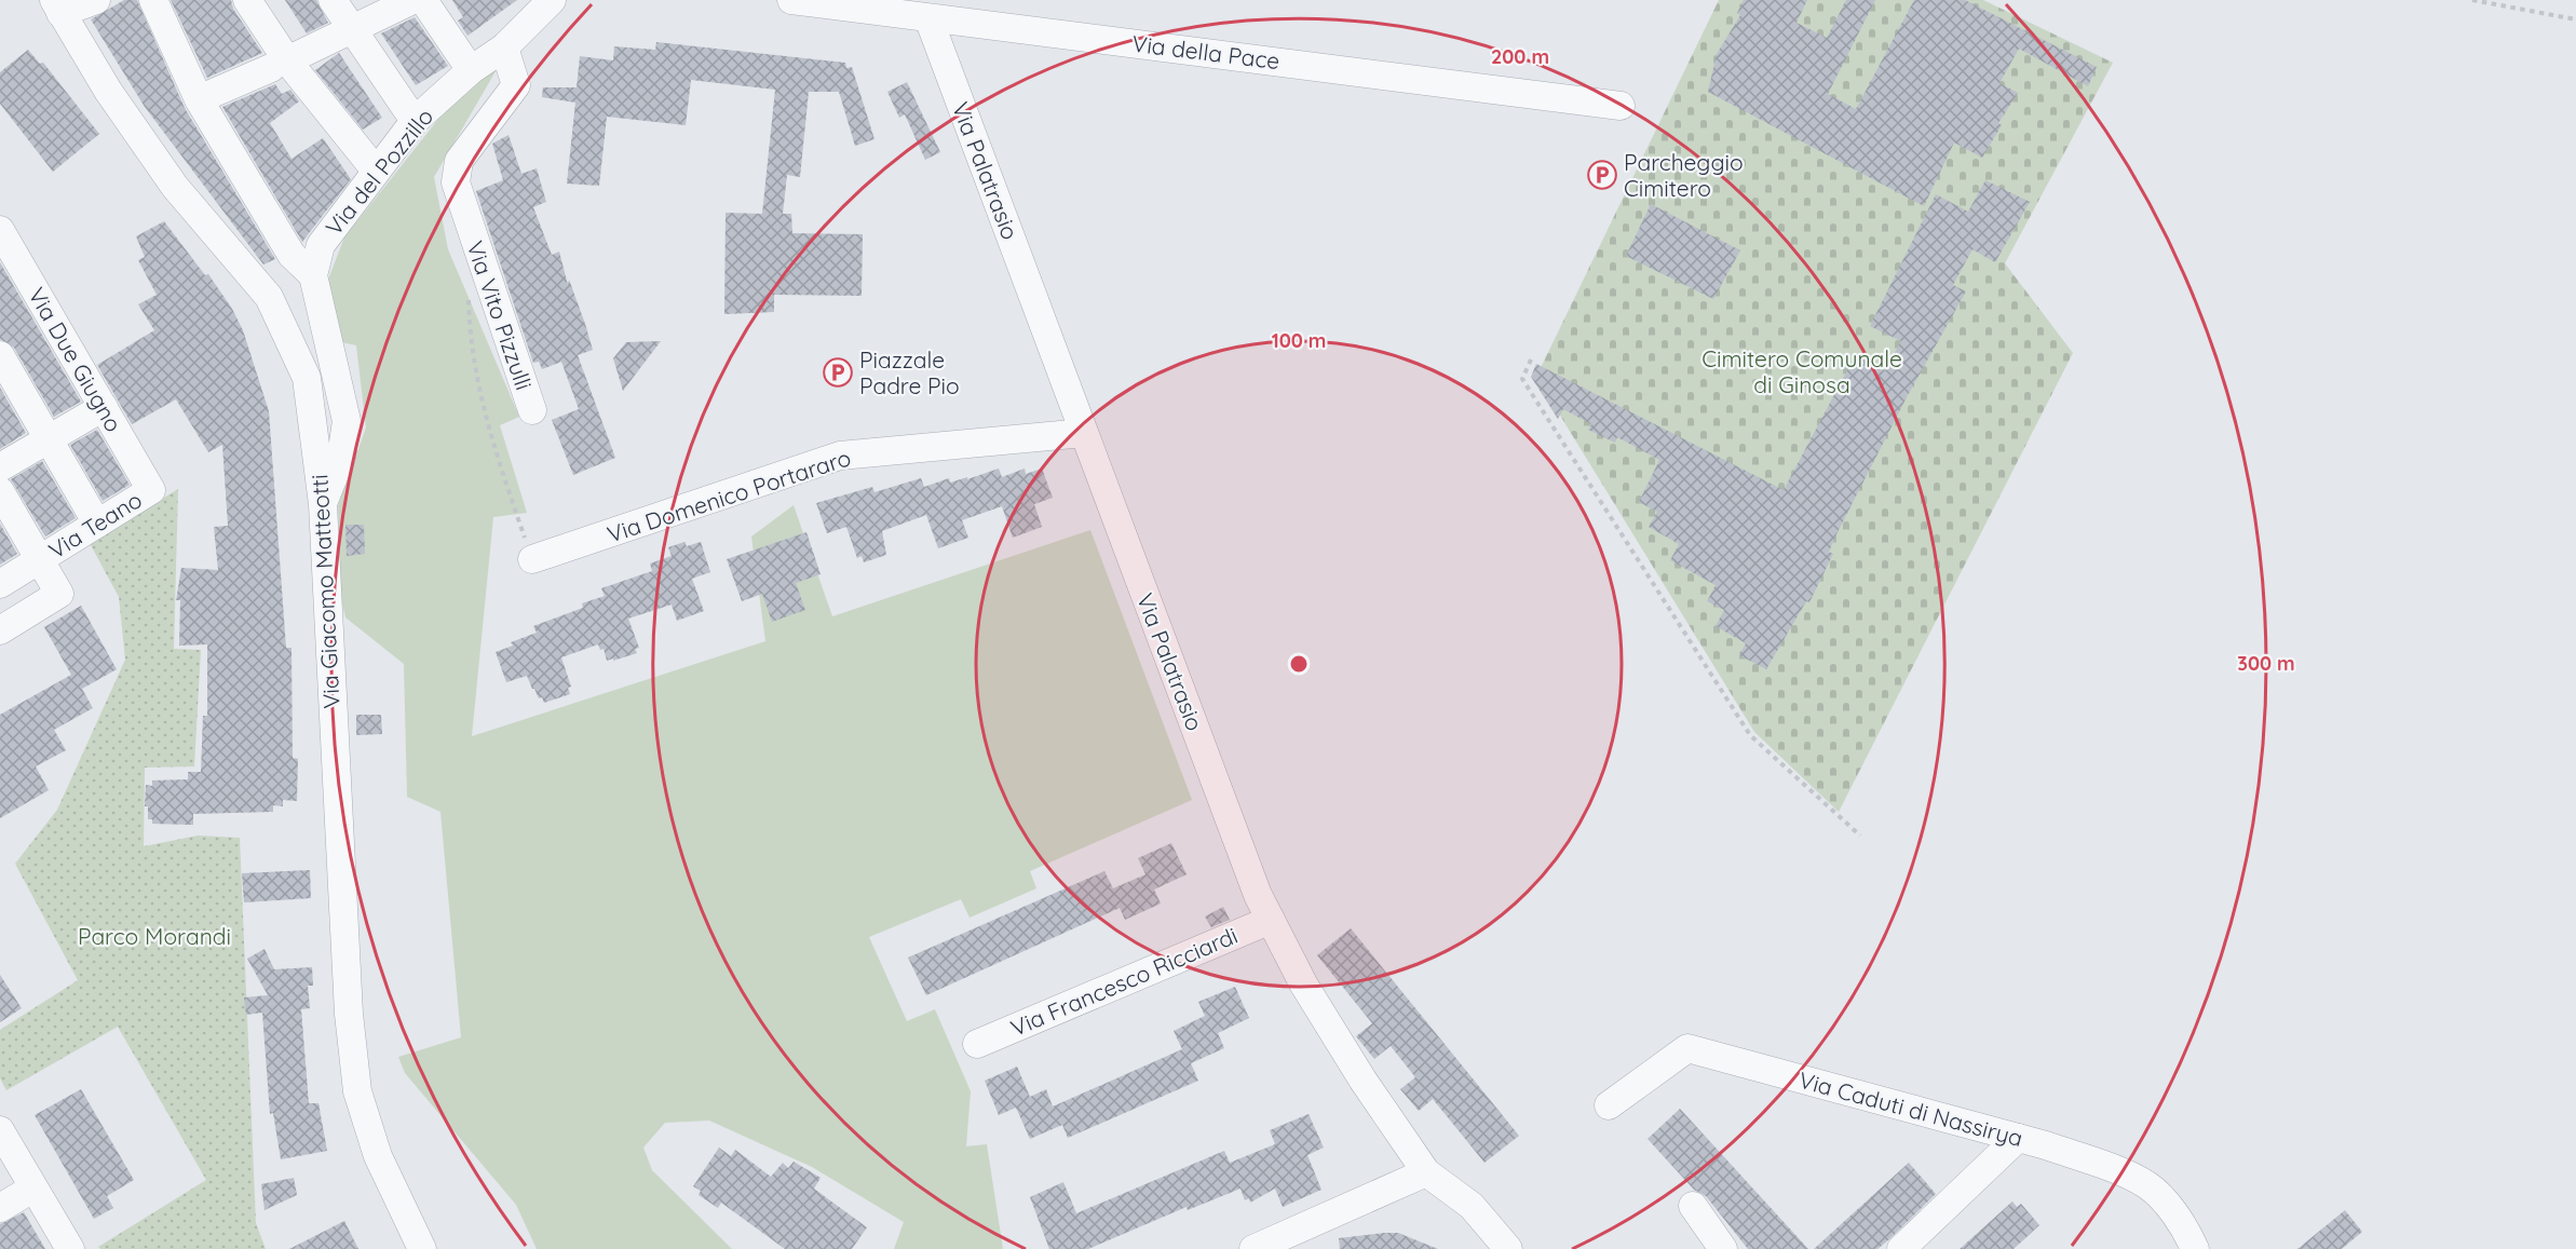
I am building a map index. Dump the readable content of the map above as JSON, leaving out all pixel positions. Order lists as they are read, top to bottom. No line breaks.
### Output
{"streets":{"street":["Via della Pace","Via Palatrasio","Via del Pozzillo","Via Vito Pizzulli","Via Due Giugno","Via Domenico Portararo","Via Teano","Via Giacomo Matteotti","Via Francesco Ricciardi","Via Caduti di Nassirya"]},"crossings":[["Via della Pace","Via Palatrasio"],["Via Palatrasio","Via Domenico Portararo"],["Via Palatrasio","Via Francesco Ricciardi"],["Via del Pozzillo","Via Vito Pizzulli"],["Via del Pozzillo","Via Giacomo Matteotti"],["Via Vito Pizzulli","Via Domenico Portararo"],["Via Due Giugno","Via Teano"]],"parks":["Cimitero Comunale di Ginosa","Parco Morandi"],"places":{"parking":["Parcheggio Cimitero","Piazzale Padre Pio"]},"rings":["200 m","100 m","300 m"]}
